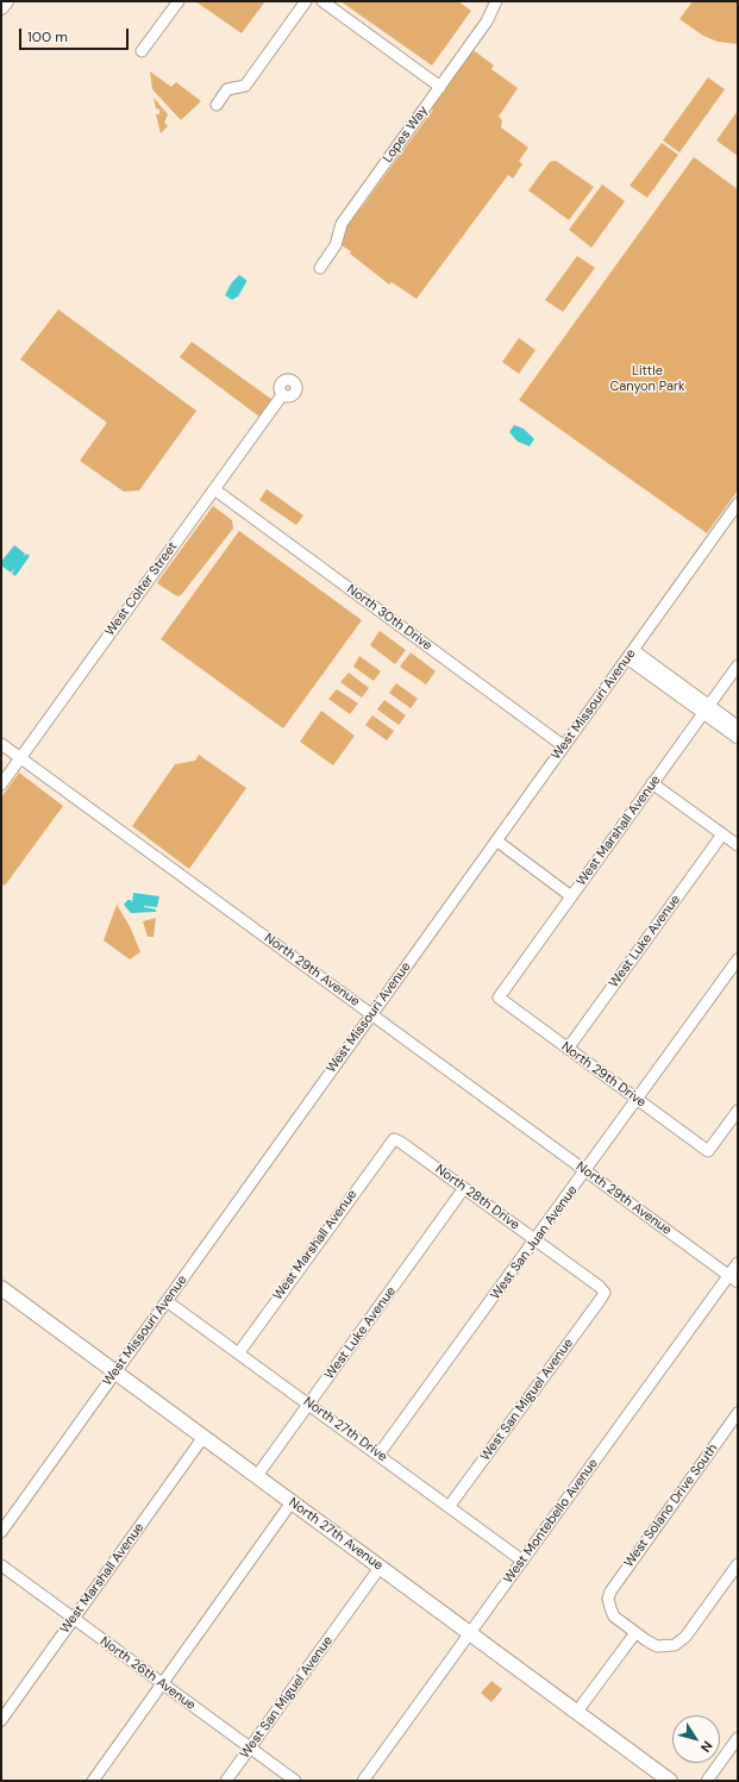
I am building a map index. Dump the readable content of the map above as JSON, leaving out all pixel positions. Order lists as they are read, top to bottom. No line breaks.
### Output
{"streets":{"main road":["North 27th Avenue"],"street":["Lopes Way","West Colter Street","North 30th Drive","West Missouri Avenue","West Marshall Avenue","West Luke Avenue","North 29th Avenue","North 29th Drive","North 28th Drive","West San Juan Avenue","West San Miguel Avenue","North 27th Drive","West Solano Drive South","West Montebello Avenue","North 26th Avenue"]},"crossings":[["West Colter Street","North 30th Drive"],["West Colter Street","North 29th Avenue"],["North 30th Drive","West Missouri Avenue"],["West Missouri Avenue","North 29th Avenue"],["West Missouri Avenue","North 27th Drive"],["West Missouri Avenue","North 27th Avenue"],["West Marshall Avenue","North 29th Drive"],["West Marshall Avenue","North 28th Drive"],["West Marshall Avenue","North 27th Drive"],["West Marshall Avenue","North 27th Avenue"],["West Marshall Avenue","North 26th Avenue"],["West Luke Avenue","North 29th Drive"],["West Luke Avenue","North 28th Drive"],["West Luke Avenue","North 27th Drive"],["West Luke Avenue","North 27th Avenue"],["North 29th Avenue","West San Juan Avenue"],["North 29th Avenue","West Montebello Avenue"],["North 29th Drive","West San Juan Avenue"],["North 28th Drive","West San Juan Avenue"],["North 28th Drive","West San Miguel Avenue"],["West San Juan Avenue","North 27th Drive"],["West San Miguel Avenue","North 27th Drive"],["West San Miguel Avenue","North 27th Avenue"],["West San Miguel Avenue","North 26th Avenue"],["North 27th Drive","West Montebello Avenue"],["West Montebello Avenue","North 27th Avenue"]],"parks":["Little Canyon Park"],"scale_bar":"100 m","north":"bottom right"}
